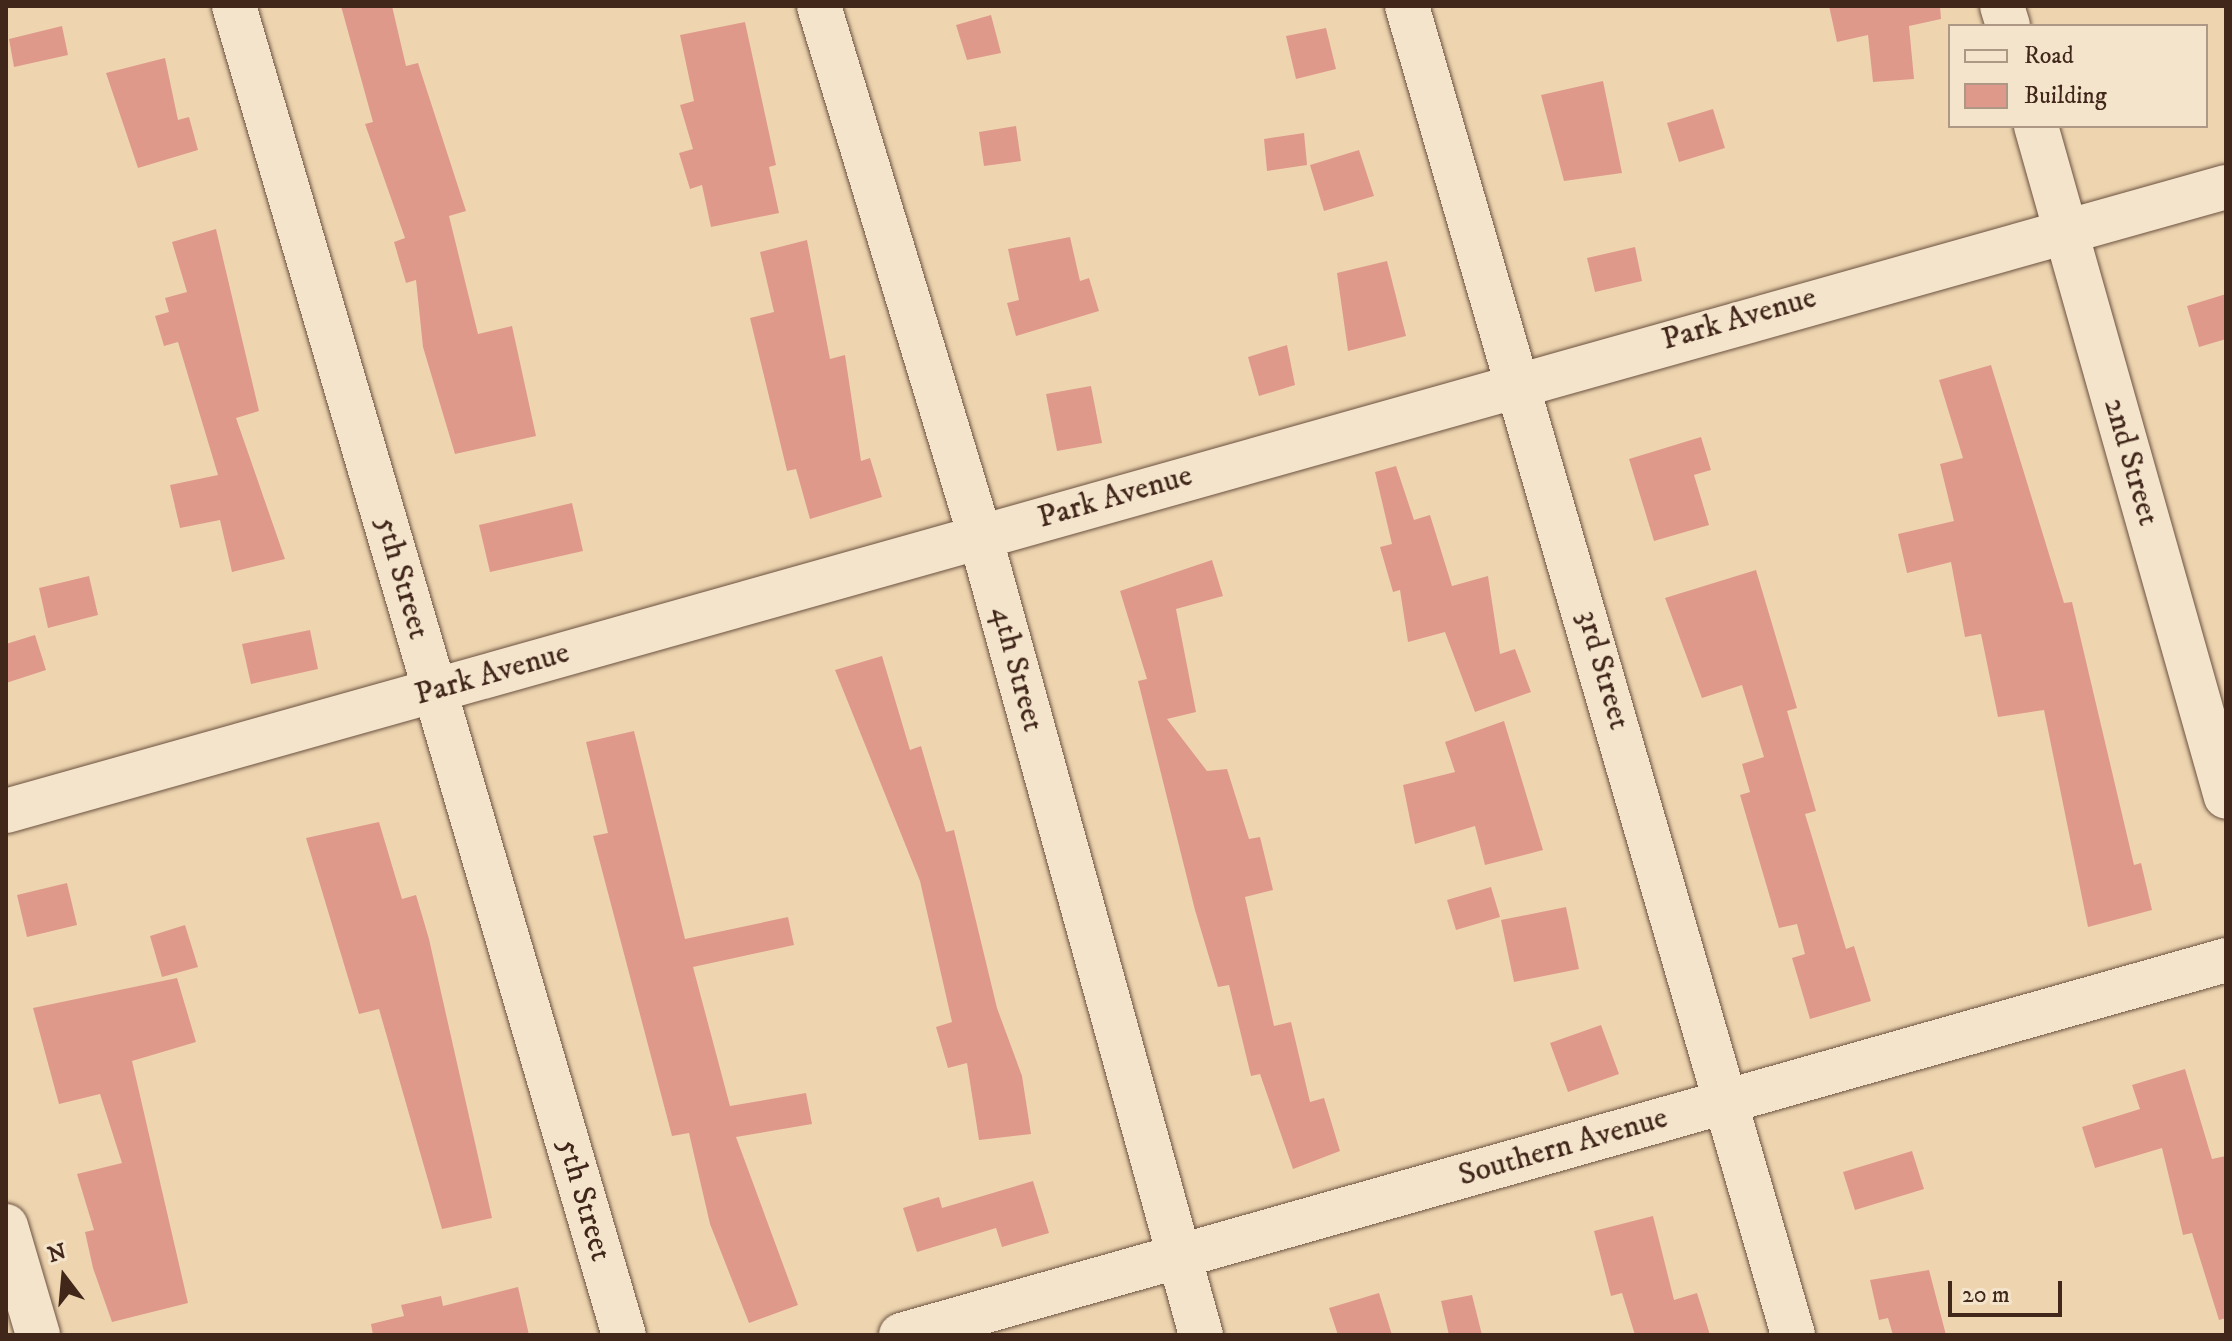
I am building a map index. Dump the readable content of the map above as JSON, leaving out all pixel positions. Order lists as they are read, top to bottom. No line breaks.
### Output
{"streets":{"street":["Park Avenue","2nd Street","5th Street","4th Street","3rd Street","Southern Avenue"]},"crossings":[["Park Avenue","2nd Street"],["Park Avenue","5th Street"],["Park Avenue","4th Street"],["Park Avenue","3rd Street"],["4th Street","Southern Avenue"],["3rd Street","Southern Avenue"]],"legend":["Road","Building"],"scale_bar":"20 m","north":"top"}
